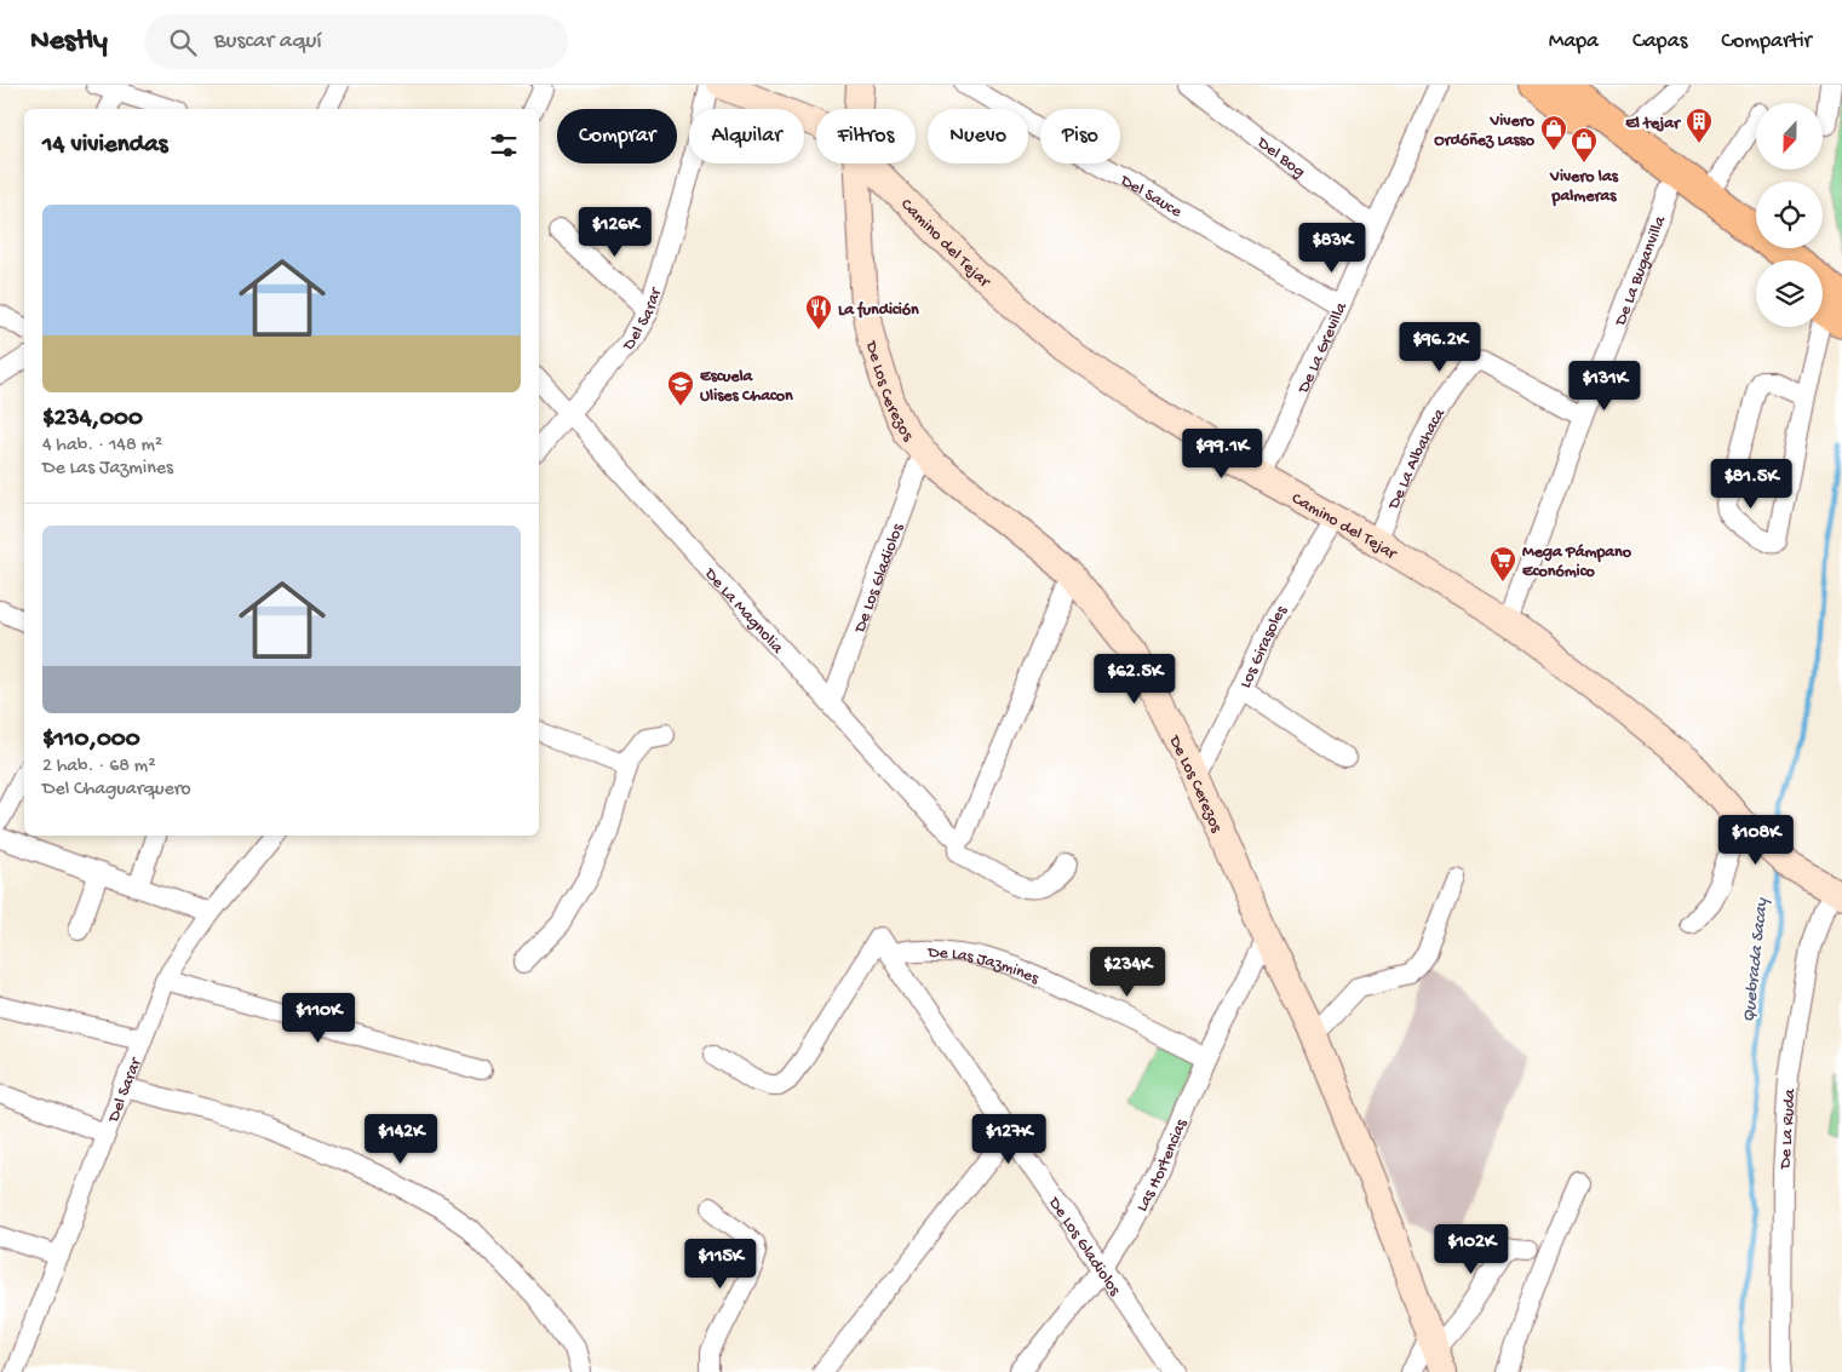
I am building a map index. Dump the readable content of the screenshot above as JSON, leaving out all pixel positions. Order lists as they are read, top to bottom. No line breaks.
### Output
{"streets":{"street":["Del Bog","Del Sauce","Camino del Tejar","De La Buganvilla","Del Sarar","De La Grevilla","De Los Cerezos","De La Albahaca","De Los Gladiolos","De La Magnolia","Los Girasoles","De Las Jazmines","De La Ruda","Las Hortencias"]},"crossings":[["Del Bog","De La Grevilla"],["Del Sauce","De La Grevilla"],["Camino del Tejar","De La Buganvilla"],["Camino del Tejar","De La Grevilla"],["Camino del Tejar","De La Albahaca"],["Camino del Tejar","Los Girasoles"],["Camino del Tejar","De La Ruda"],["De La Buganvilla","De La Albahaca"],["Del Sarar","De La Magnolia"],["De Los Cerezos","De Los Gladiolos"],["De Los Cerezos","Los Girasoles"],["De Los Cerezos","Las Hortencias"],["De Los Gladiolos","De La Magnolia"],["De Los Gladiolos","De Las Jazmines"],["De Los Gladiolos","Las Hortencias"],["De Las Jazmines","Las Hortencias"]],"water":["Quebrada Sacay"],"places":{"building":["El tejar"],"shop":["Vivero Ordóñez Lasso","Vivero las palmeras"],"restaurant":["La fundición"],"school or university":["Escuela Ulises Chacon"],"supermarket":["Mega Pámpano Económico"]},"north":"bottom","page":{"header":"Nestly","search":"Buscar aquí","nav":["Mapa","Capas","Compartir"],"chip":["Comprar","Alquilar","Filtros","Nuevo","Piso"],"heading":"14 viviendas","list":[{"name":"$234,000","note":"4 hab. · 148 m² · De Las Jazmines"},{"name":"$110,000","note":"2 hab. · 68 m² · Del Chaguarquero"}],"price":["$126K","$83K","$96.2K","$131K","$99.1K","$81.5K","$62.5K","$108K","$234K","$110K","$142K","$127K","$102K","$115K"]}}
